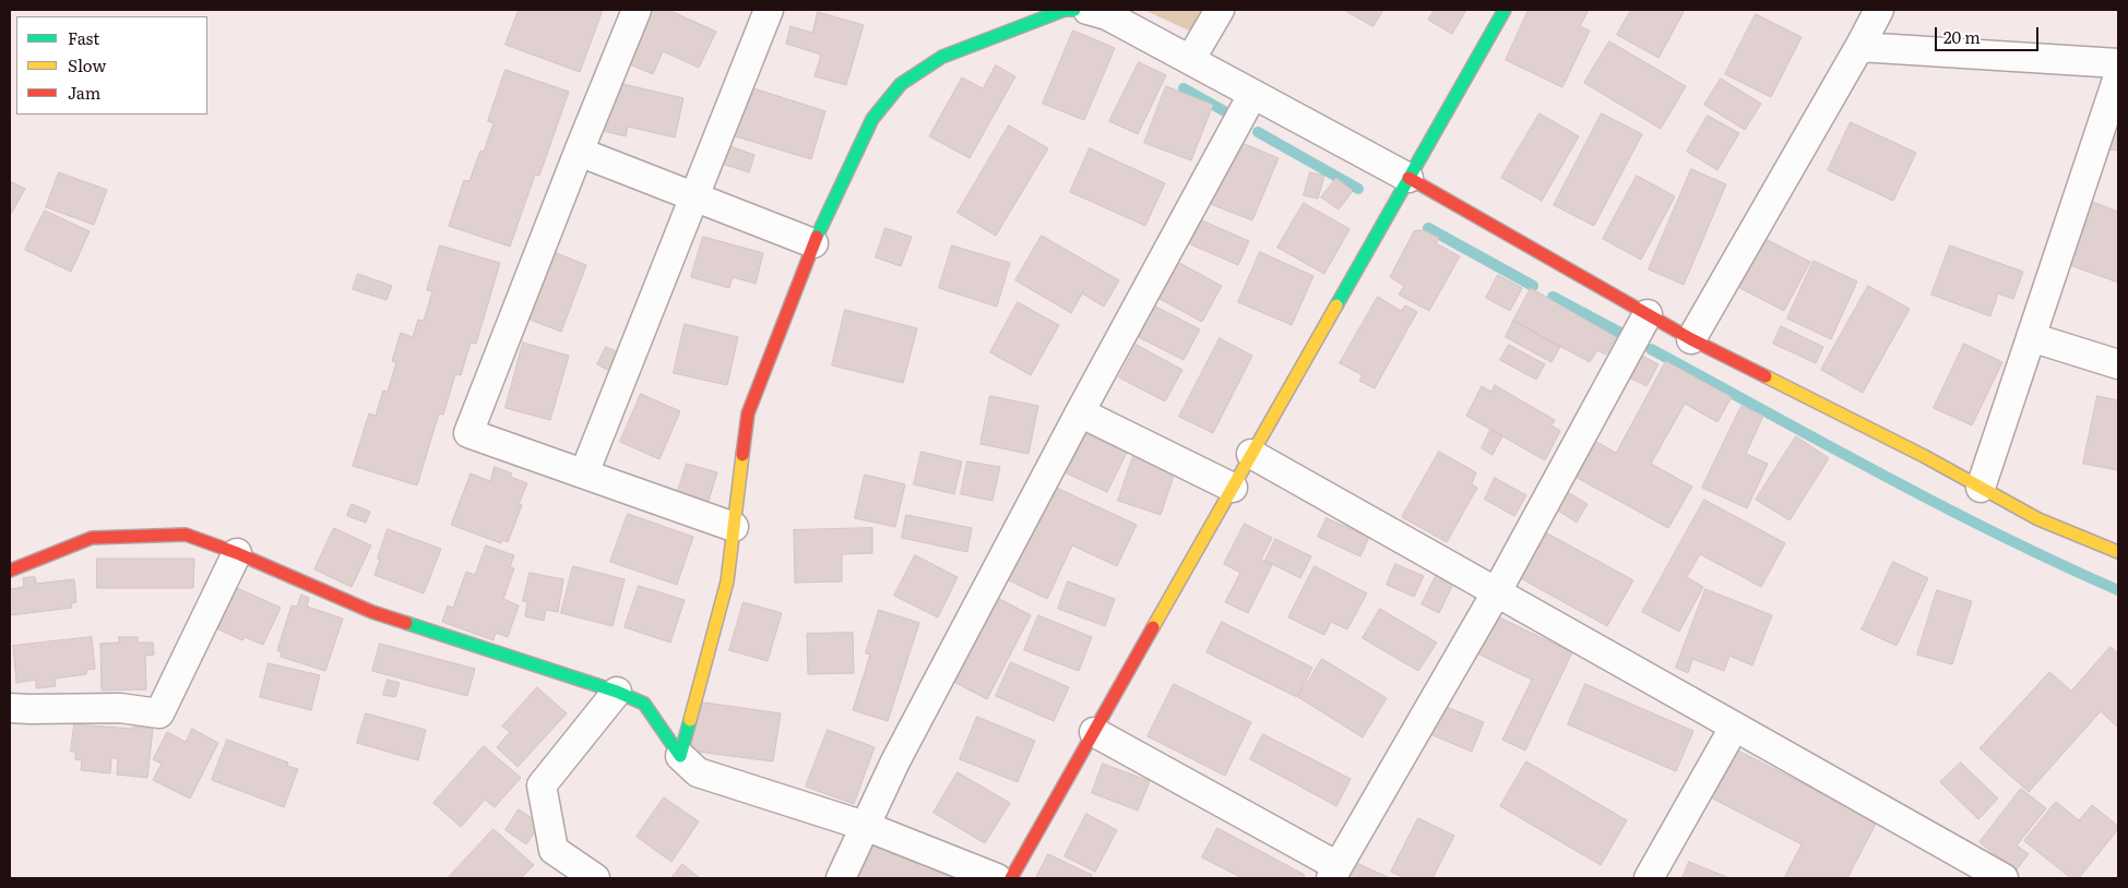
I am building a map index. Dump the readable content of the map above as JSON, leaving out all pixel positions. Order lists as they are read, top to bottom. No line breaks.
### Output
{"legend":["Fast","Slow","Jam"],"scale_bar":"20 m"}
